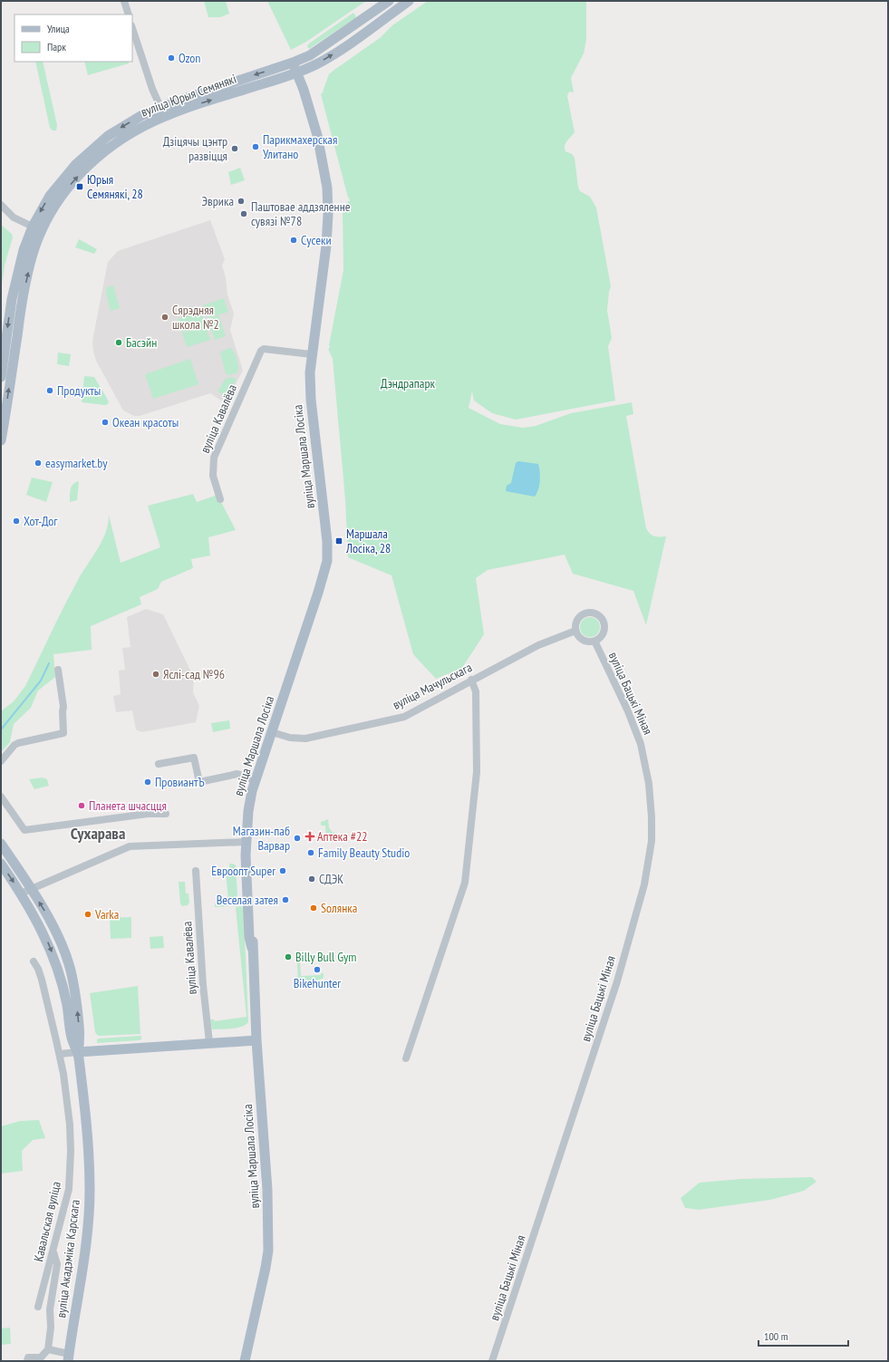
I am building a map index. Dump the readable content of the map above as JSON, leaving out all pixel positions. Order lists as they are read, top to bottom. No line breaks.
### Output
{"streets":{"main road":["вуліца Юрыя Семянякі","вуліца Маршала Лосіка","вуліца Акадэміка Карскага"],"street":["вуліца Кавалёва","вуліца Мачульскага","вуліца Бацькі Міная","Кавальская вуліца"]},"crossings":[["вуліца Юрыя Семянякі","вуліца Маршала Лосіка"],["вуліца Кавалёва","вуліца Маршала Лосіка"],["вуліца Маршала Лосіка","вуліца Мачульскага"],["вуліца Мачульскага","вуліца Бацькі Міная"]],"districts":["Сухарава"],"parks":["Дэндрапарк"],"places":{"other":["Ozon","Парикмахерская Улитано","Дзіцячы цэнтр развіцця","Эврика","Паштовае аддзяленне сувязі №78","Сусеки","Сярэдняя школа №2","Басэйн","Продукты","Океан красоты","easymarket.by","Хот-Дог","Яслі-сад №96","ПровиантЪ","Планета шчасцця","Магазин-паб Варвар","Family Beauty Studio","Евроопт Super","СДЭК","Веселая затея","Sолянка","Varka","Billy Bull Gym","Bikehunter"],"transit":["Юрыя Семянякі, 28","Маршала Лосіка, 28"],"health":["Аптека #22"]},"legend":["Улица","Парк"],"scale_bar":"100 m"}
